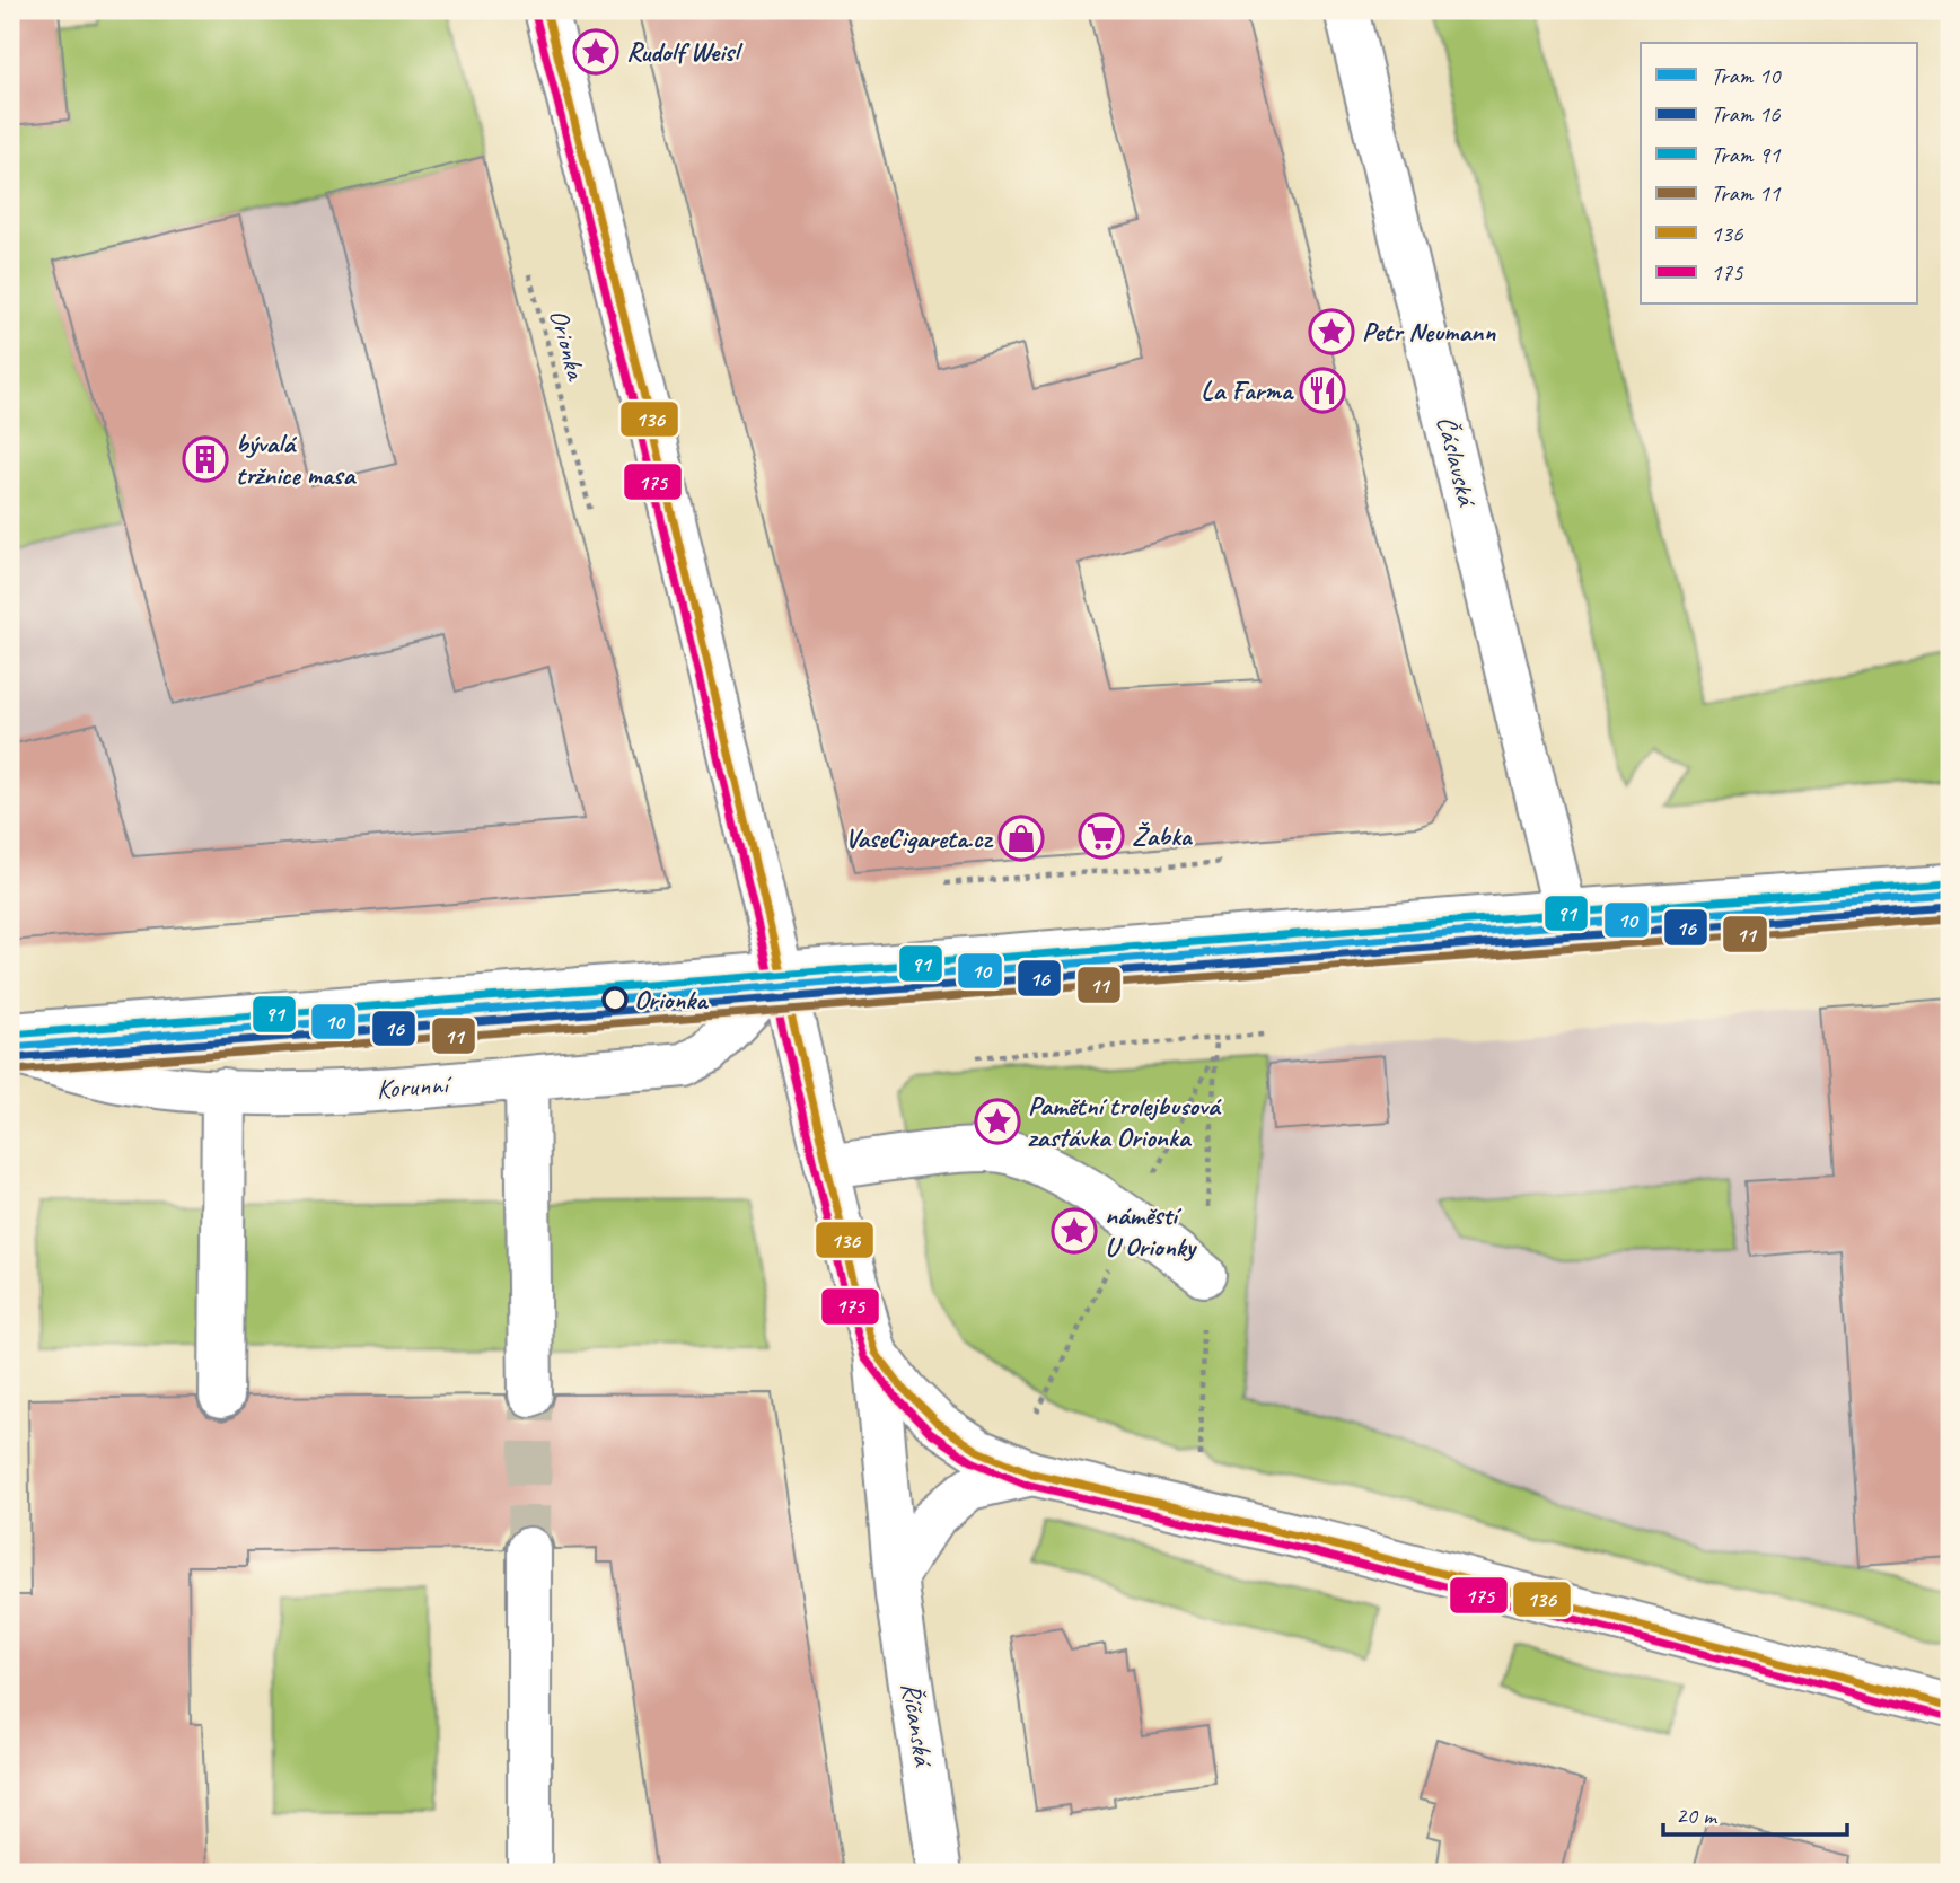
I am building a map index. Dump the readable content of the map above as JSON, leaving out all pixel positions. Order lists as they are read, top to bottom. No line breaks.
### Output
{"streets":{"street":["Čáslavská","Korunní","Říčanská"],"path":["Orionka"]},"crossings":[["Korunní","Říčanská"]],"places":{"place":["Rudolf Weisl","Petr Neumann","Pamětní trolejbusová zastávka Orionka","náměstí U Orionky"],"restaurant":["La Farma"],"building":["bývalá tržnice masa"],"supermarket":["Žabka"],"shop":["VaseCigareta.cz"],"other":["Orionka"]},"lines":["transit line 136","transit line 175","tram line 91","tram line 10","tram line 16","tram line 11"],"legend":["Tram 10","Tram 16","Tram 91","Tram 11","136","175"],"scale_bar":"20 m"}
